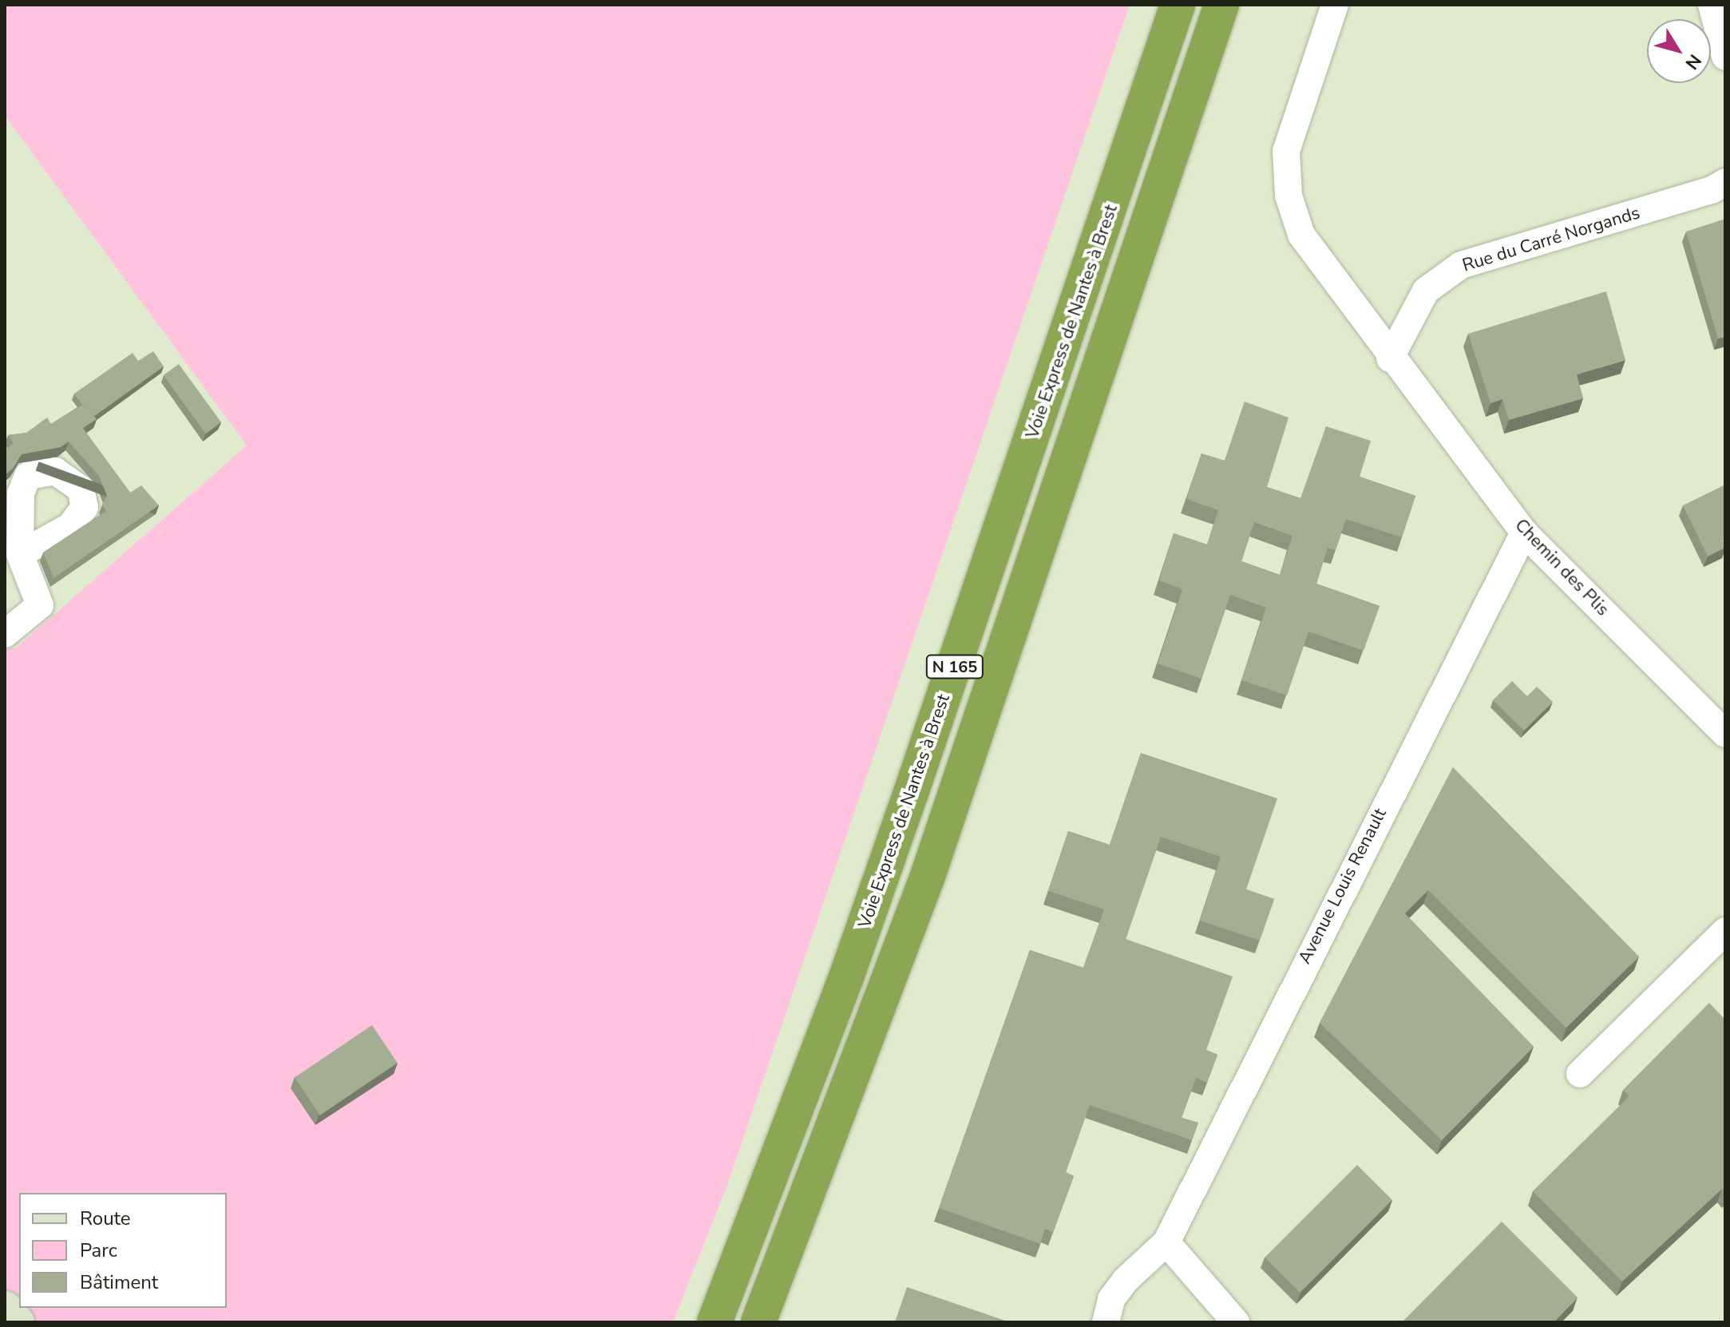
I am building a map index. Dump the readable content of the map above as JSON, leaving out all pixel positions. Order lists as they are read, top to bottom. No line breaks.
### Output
{"streets":{"highway":["Voie Express de Nantes à Brest","N 165"],"street":["Rue du Carré Norgands","Chemin des Plis","Avenue Louis Renault"]},"crossings":[["Rue du Carré Norgands","Chemin des Plis"],["Chemin des Plis","Avenue Louis Renault"]],"legend":["Route","Parc","Bâtiment"],"north":"bottom right"}
